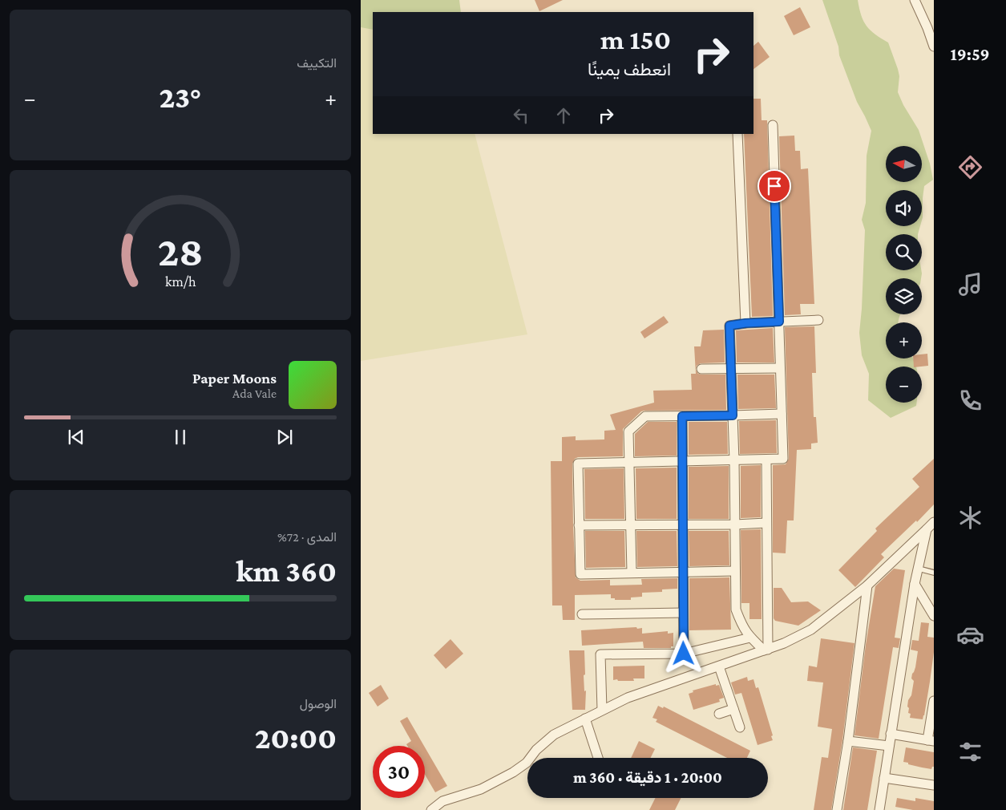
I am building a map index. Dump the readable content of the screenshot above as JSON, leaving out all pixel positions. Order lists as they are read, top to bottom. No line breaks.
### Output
{"north":"left","page":{"tabs":"19:59","tile":["التكييف",["المدى · 72%","360 km"],["الوصول","20:00"]],"turn":["150 m","انعطف يمينًا"],"heat":["−","23°","+"],"map_buttons":["+","−"],"song":["Paper Moons","Ada Vale"],"limit":"30","trip":"20:00 · 1 دقيقة · 360 m","gauge":["28","km/h"]}}
